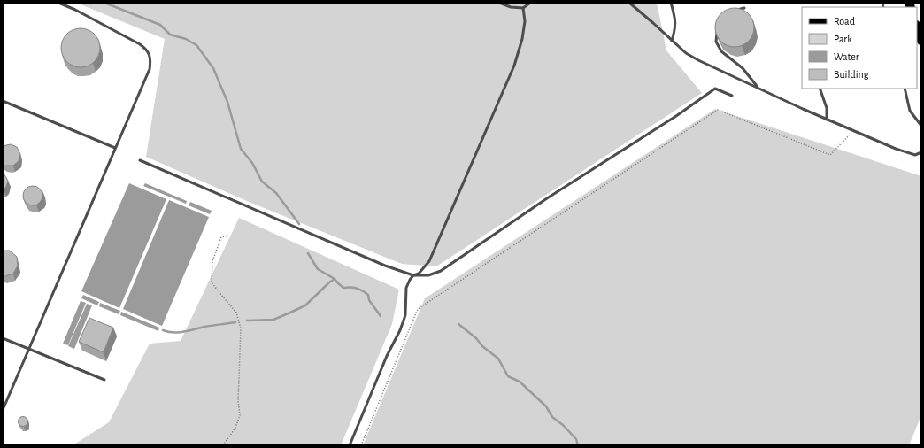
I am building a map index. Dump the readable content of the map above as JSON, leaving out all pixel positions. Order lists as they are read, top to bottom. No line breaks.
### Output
{"legend":["Road","Park","Water","Building"]}
